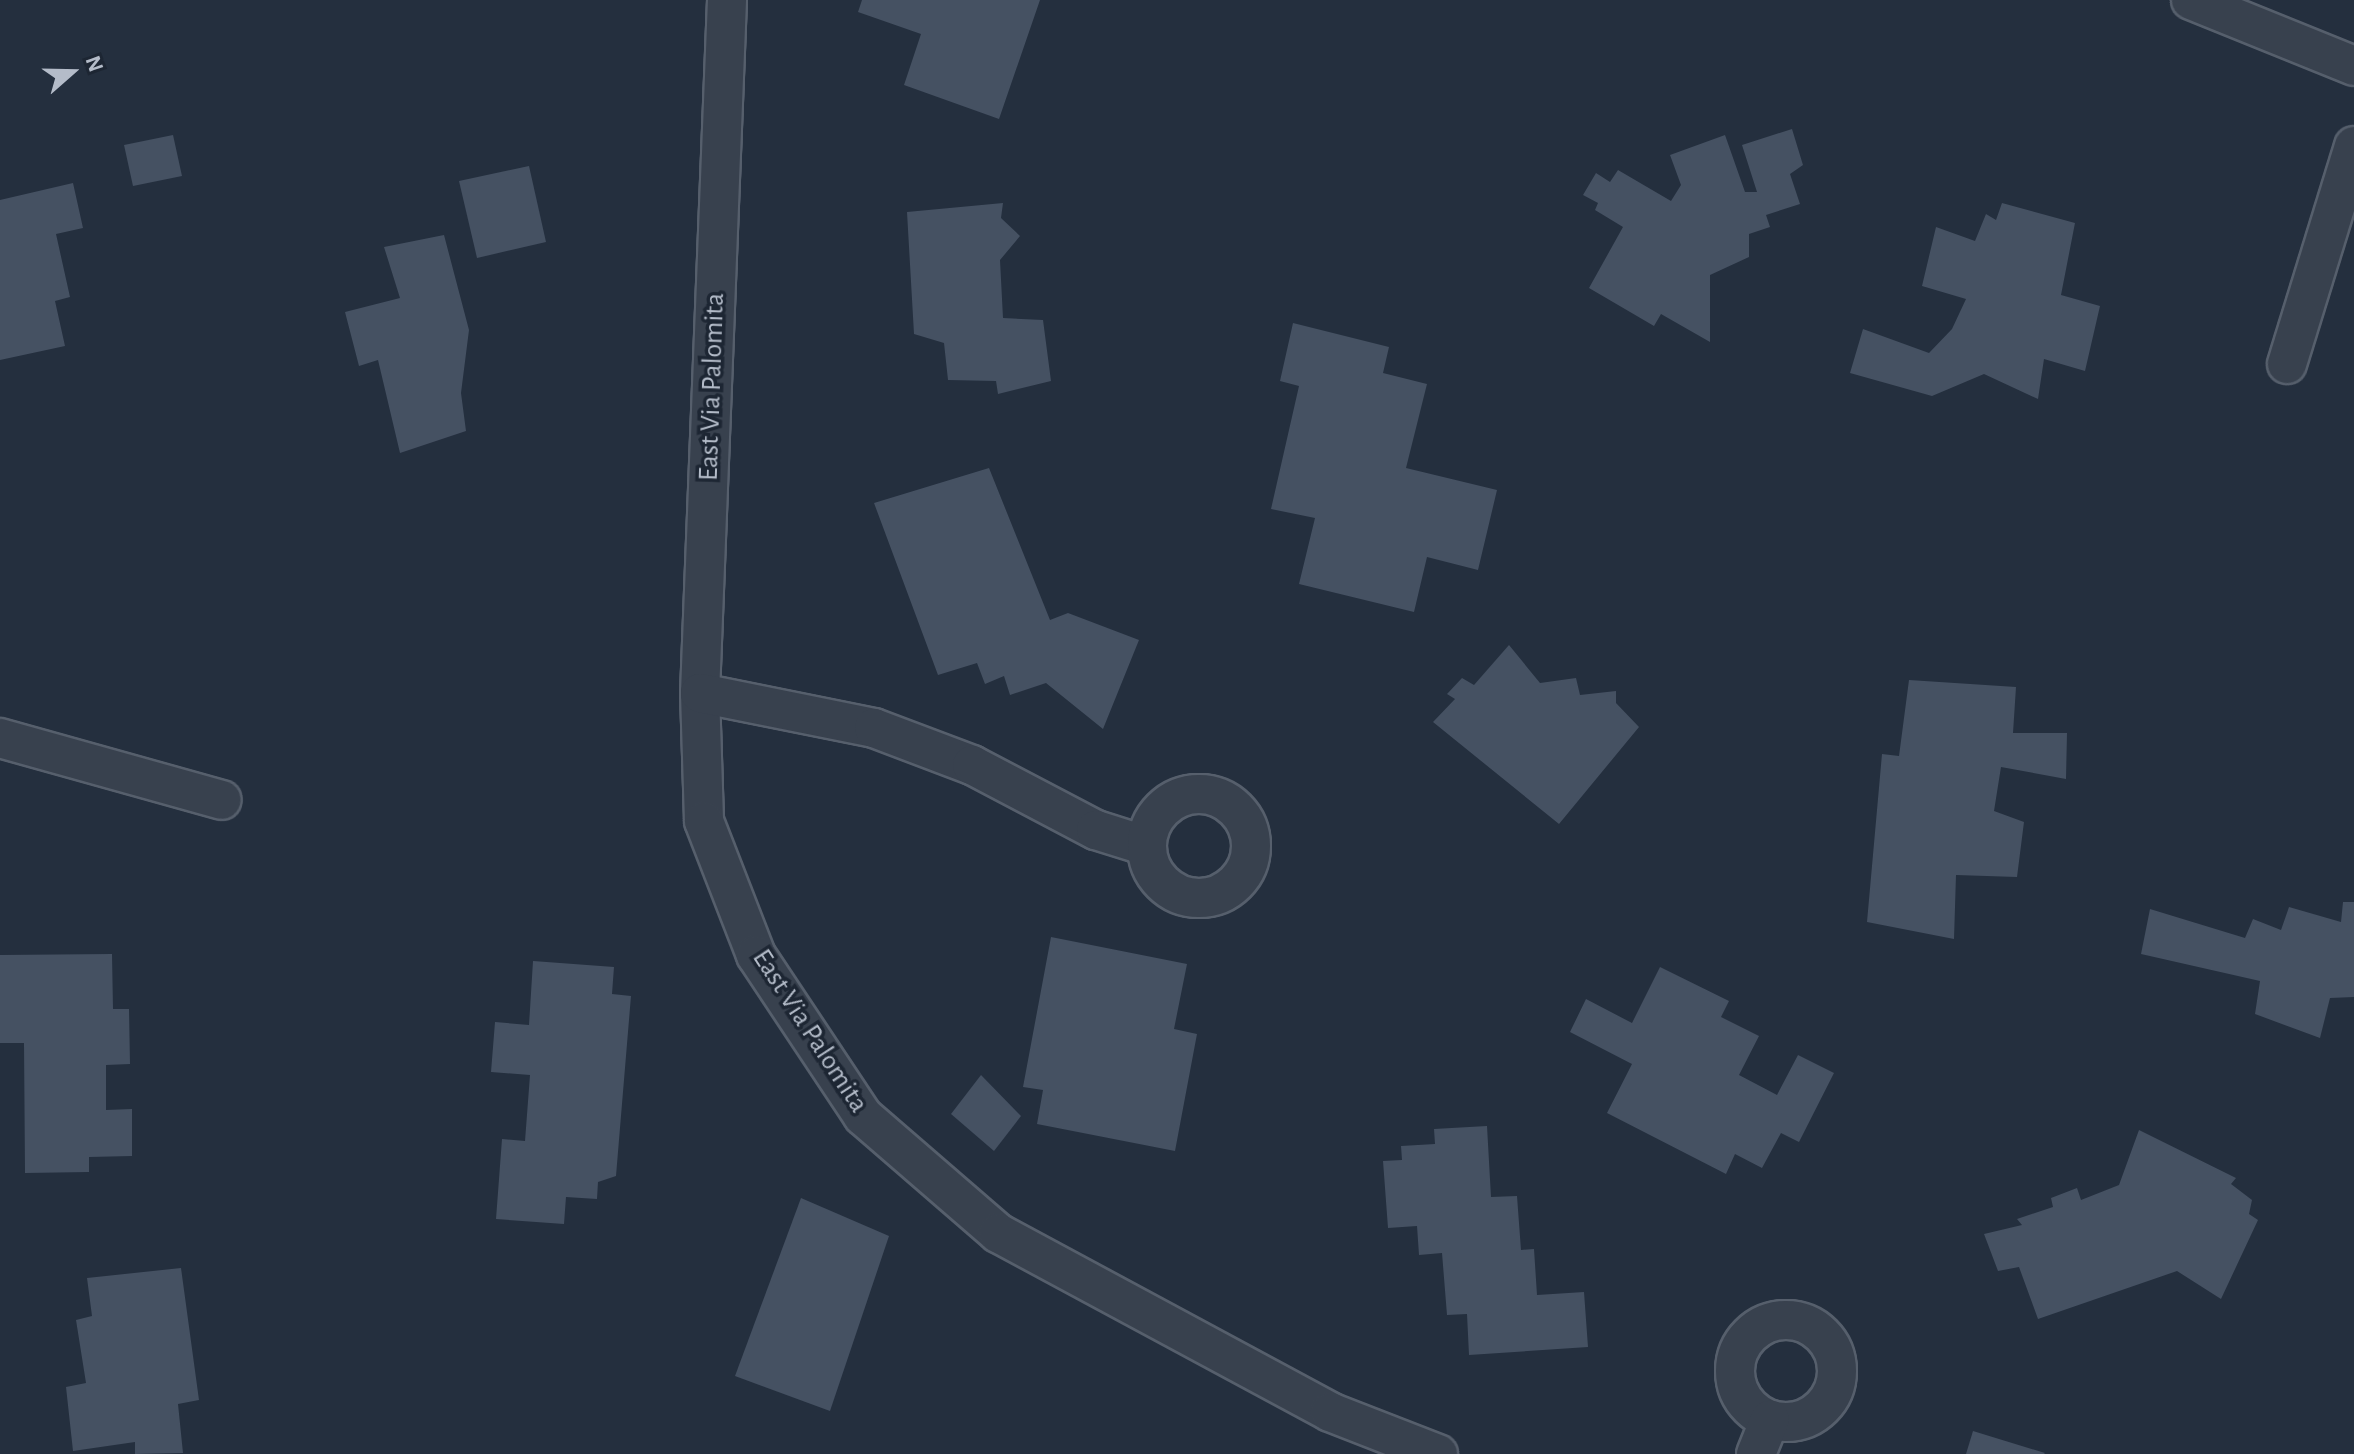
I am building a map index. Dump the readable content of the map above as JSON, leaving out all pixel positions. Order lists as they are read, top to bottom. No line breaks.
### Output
{"streets":{"street":["East Via Palomita"]},"north":"right"}
